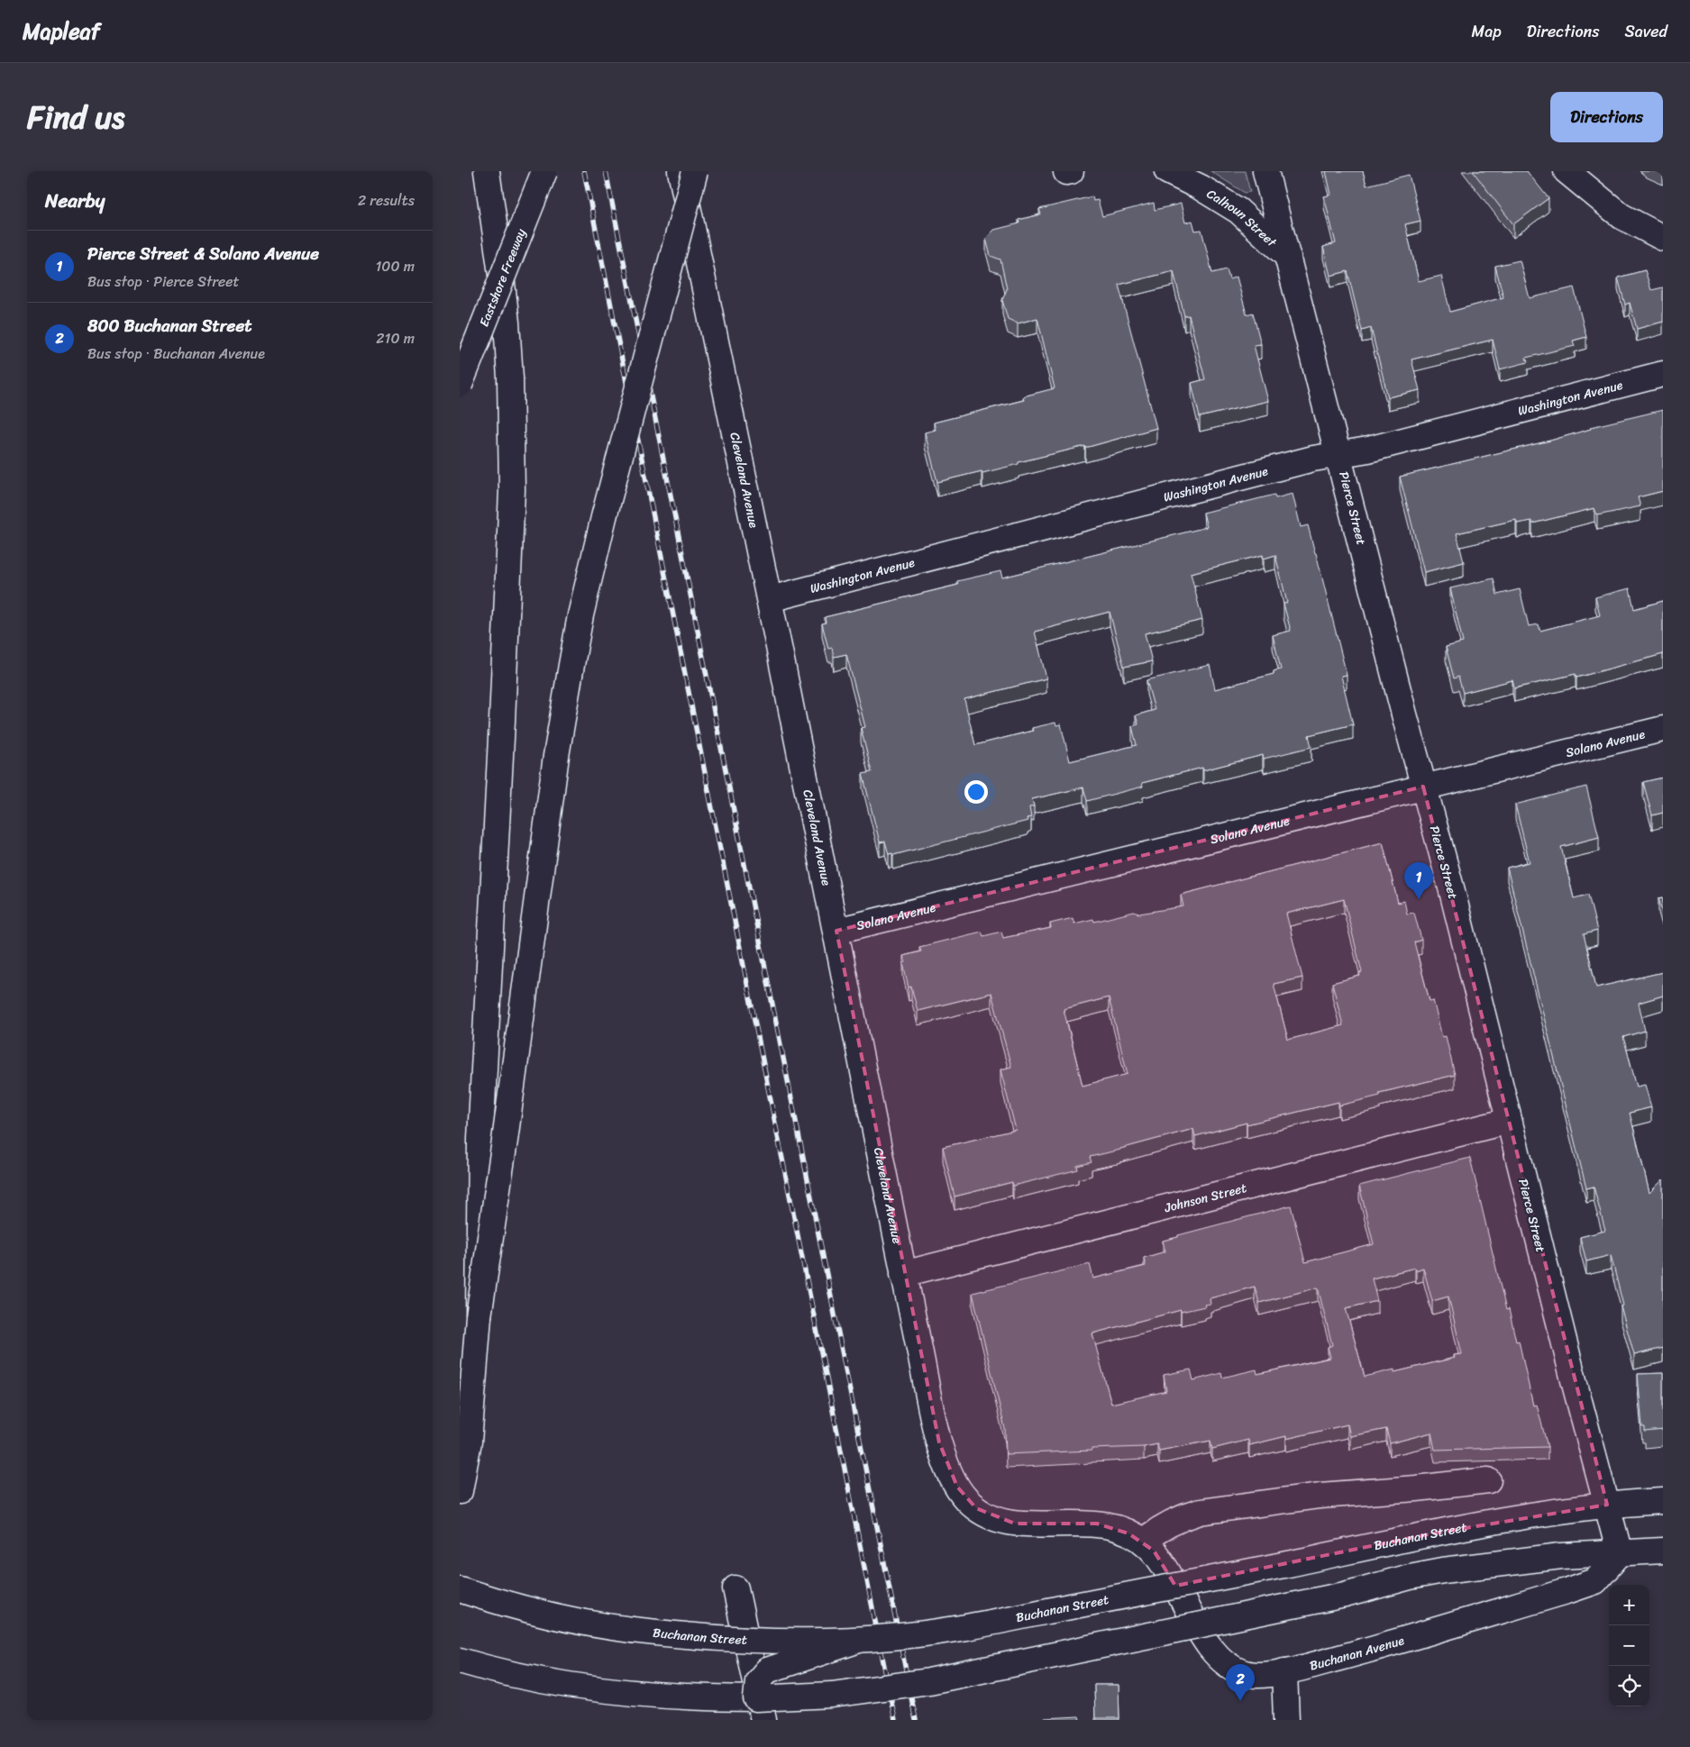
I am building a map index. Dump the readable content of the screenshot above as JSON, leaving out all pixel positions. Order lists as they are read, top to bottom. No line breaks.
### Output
{"streets":{"main road":["Calhoun Street","Eastshore Freeway","Washington Avenue","Cleveland Avenue","Pierce Street","Solano Avenue","Johnson Street","Buchanan Street","Buchanan Avenue"]},"crossings":[["Calhoun Street","Pierce Street"],["Washington Avenue","Cleveland Avenue"],["Washington Avenue","Pierce Street"],["Cleveland Avenue","Solano Avenue"],["Cleveland Avenue","Johnson Street"],["Cleveland Avenue","Buchanan Avenue"],["Pierce Street","Solano Avenue"],["Pierce Street","Johnson Street"],["Pierce Street","Buchanan Street"],["Pierce Street","Buchanan Avenue"]],"page":{"header":"Mapleaf","nav":["Map","Directions","Saved"],"title":"Find us","buttons":"Directions","heading":["Nearby","2 results"],"list":[{"mark":"1","name":"Pierce Street & Solano Avenue","note":"Bus stop · Pierce Street","value":"100 m"},{"mark":"2","name":"800 Buchanan Street","note":"Bus stop · Buchanan Avenue","value":"210 m"}],"pins":["1","2"],"map_buttons":["+","−"]}}
